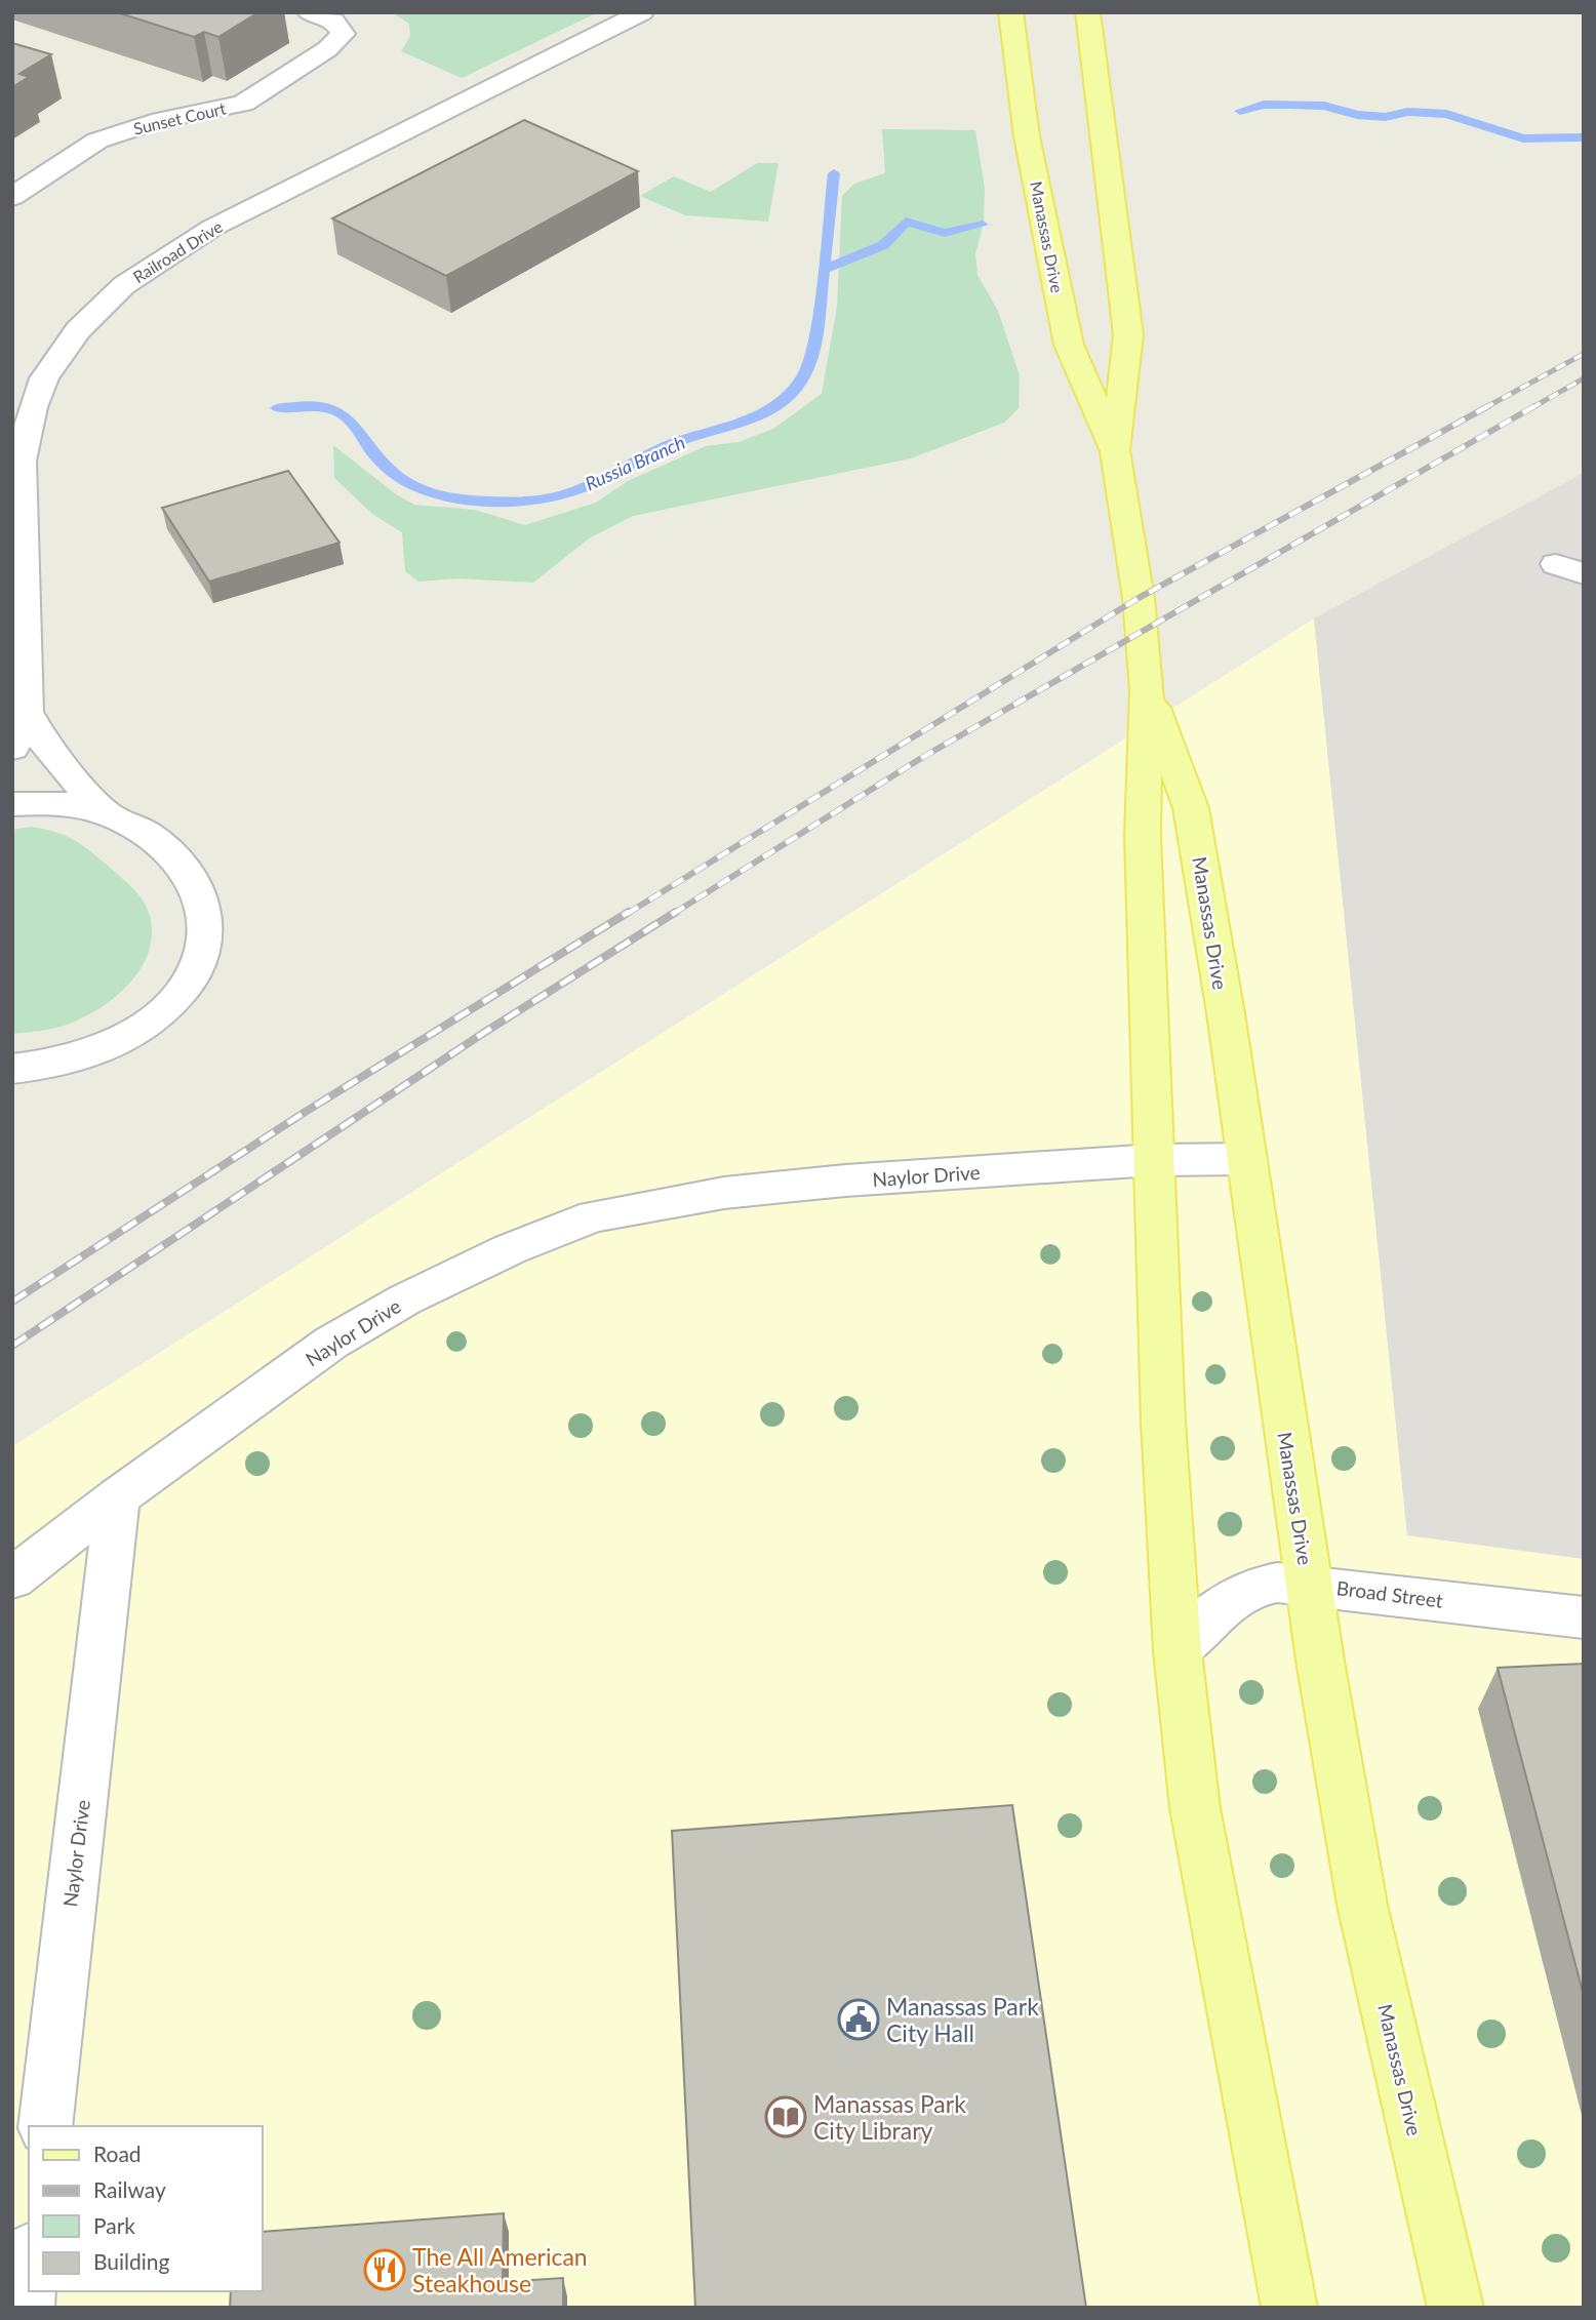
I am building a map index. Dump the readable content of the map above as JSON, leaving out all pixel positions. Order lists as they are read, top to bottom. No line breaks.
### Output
{"streets":{"main road":["Manassas Drive"],"street":["Sunset Court","Railroad Drive","Naylor Drive","Broad Street"]},"crossings":[["Manassas Drive","Naylor Drive"],["Manassas Drive","Broad Street"]],"water":["Russia Branch"],"places":{"public building":["Manassas Park City Hall"],"library":["Manassas Park City Library"],"restaurant":["The All American Steakhouse"]},"legend":["Road","Railway","Park","Building"]}
